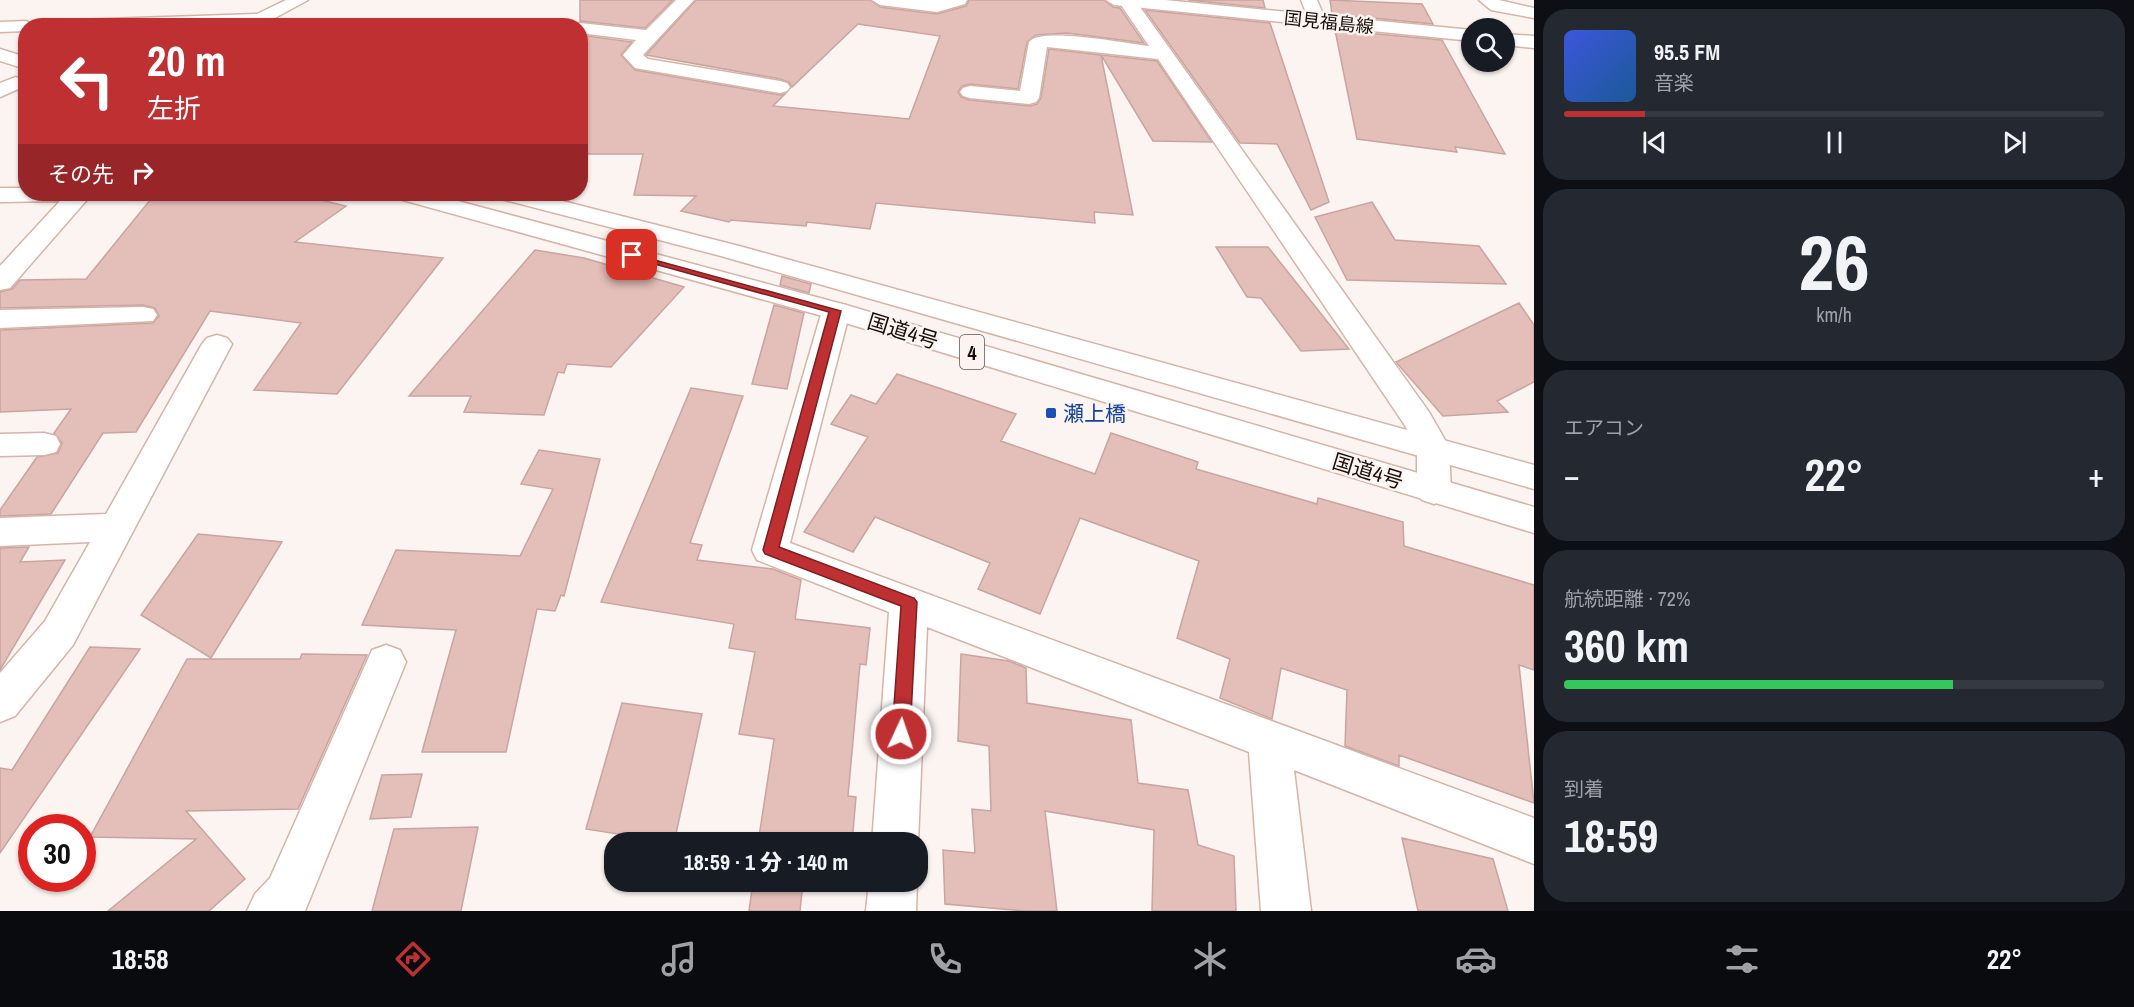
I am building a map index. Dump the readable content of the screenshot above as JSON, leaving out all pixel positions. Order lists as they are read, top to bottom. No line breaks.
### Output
{"streets":{"main road":["国見福島線","国道4号","4"]},"places":{"transit":["瀬上橋"]},"page":{"turn":["20 m","左折"],"song":["95.5 FM","音楽"],"then":"その先","tile":[["26","km/h"],"エアコン",["航続距離 · 72%","360 km"],["到着","18:59"]],"heat":["−","22°","+"],"limit":"30","trip":"18:59 · 1 分 · 140 m","tabs":["18:58","22°"]}}
